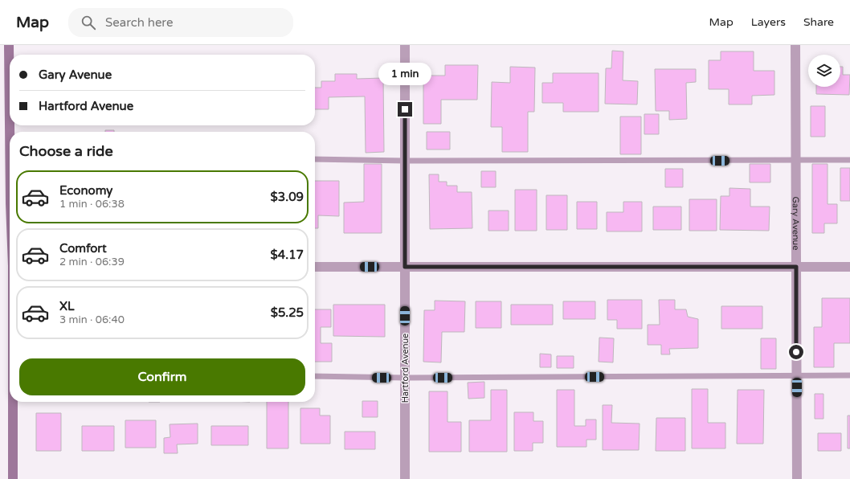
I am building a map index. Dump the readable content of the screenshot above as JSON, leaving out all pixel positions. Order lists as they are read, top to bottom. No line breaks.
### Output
{"streets":{"street":["Gary Avenue","Hartford Avenue"]},"page":{"header":"Map","search":"Search here","nav":["Map","Layers","Share"],"banner":["Gary Avenue","Hartford Avenue"],"bubble":"1 min","heading":"Choose a ride","list":[{"name":"Economy","note":"1 min · 06:38","value":"$3.09"},{"name":"Comfort","note":"2 min · 06:39","value":"$4.17"},{"name":"XL","note":"3 min · 06:40","value":"$5.25"}],"buttons":"Confirm"}}
